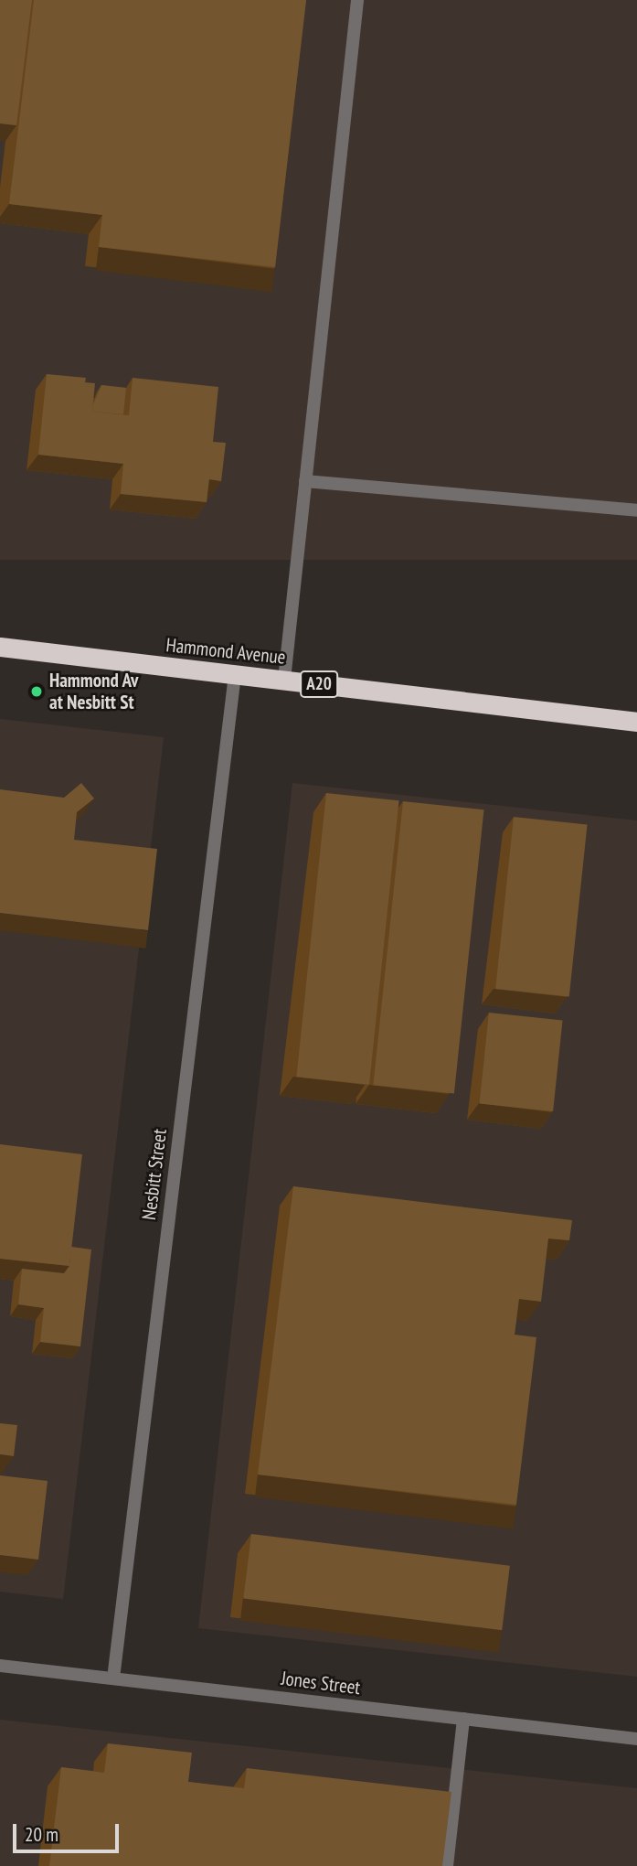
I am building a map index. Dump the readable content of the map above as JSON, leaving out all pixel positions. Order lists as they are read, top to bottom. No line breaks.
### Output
{"streets":{"highway":["Hammond Avenue","A20"],"street":["Nesbitt Street","Jones Street"]},"crossings":[["Hammond Avenue","Nesbitt Street"],["Nesbitt Street","Jones Street"]],"places":["Hammond Av at Nesbitt St"],"scale_bar":"20 m"}
